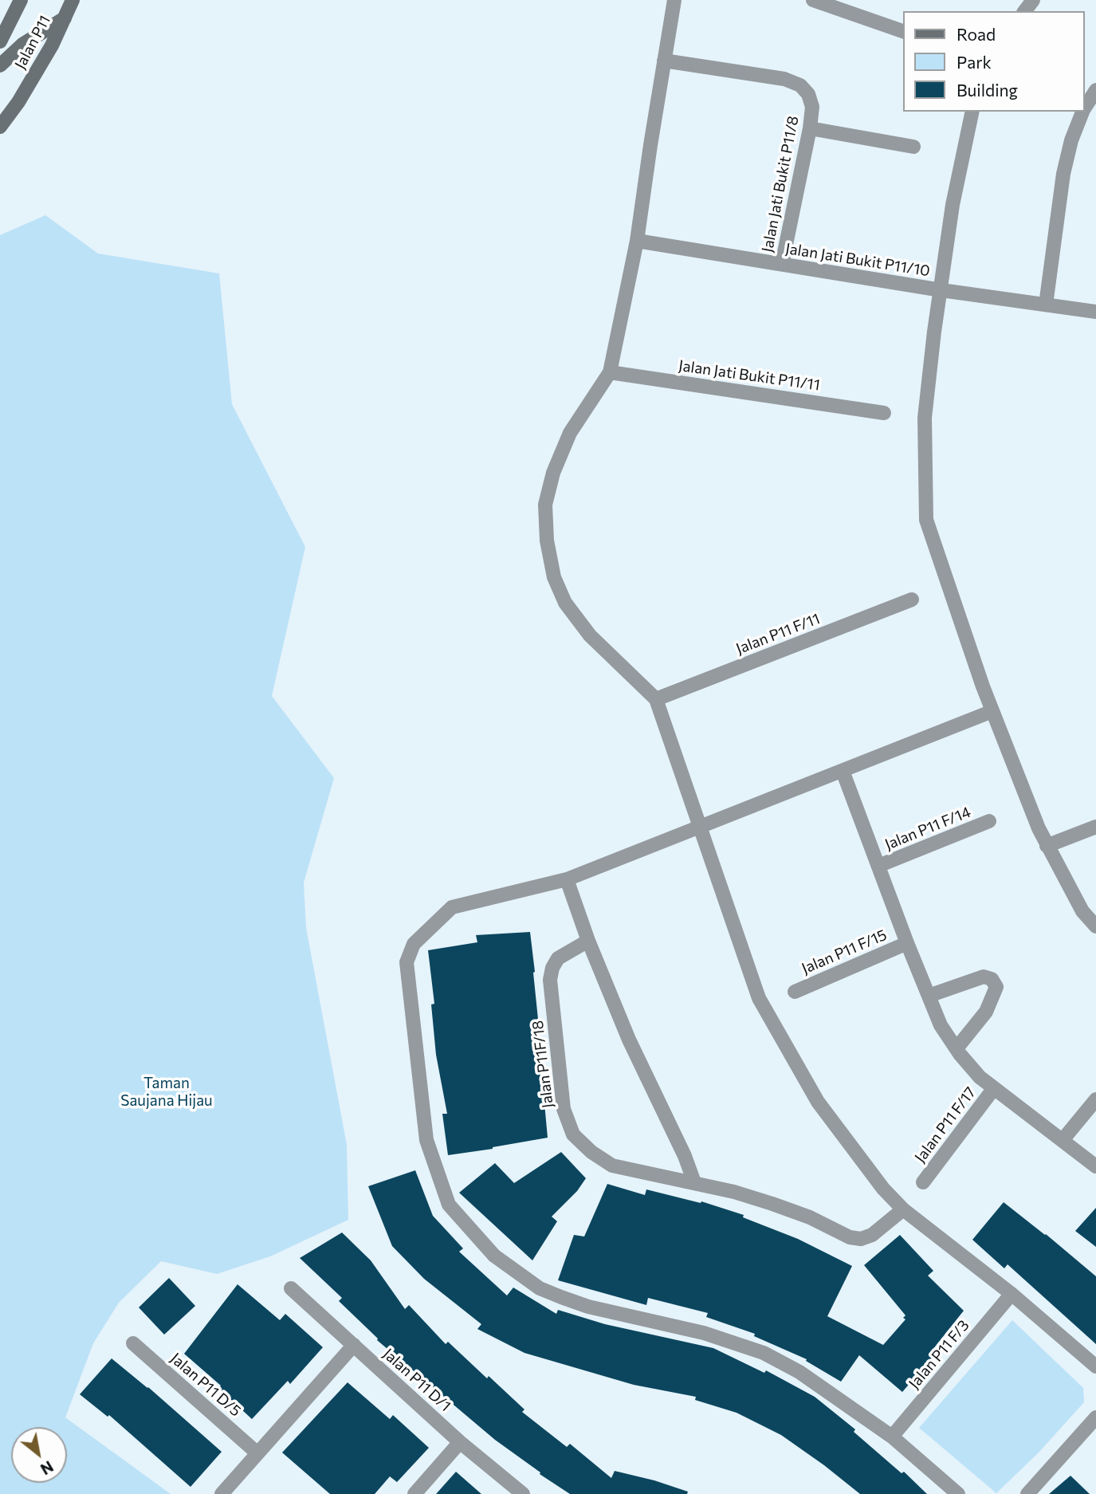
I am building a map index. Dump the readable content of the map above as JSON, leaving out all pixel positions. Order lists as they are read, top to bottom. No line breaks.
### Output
{"streets":{"main road":["Jalan P11"],"street":["Jalan Jati Bukit P11/8","Jalan Jati Bukit P11/10","Jalan Jati Bukit P11/11","Jalan P11 F/11","Jalan P11 F/14","Jalan P11 F/15","Jalan P11F/18","Jalan P11 F/17","Jalan P11 F/3","Jalan P11 D/1","Jalan P11 D/5"]},"crossings":[["Jalan Jati Bukit P11/8","Jalan Jati Bukit P11/10"]],"parks":["Taman Saujana Hijau"],"legend":["Road","Park","Building"],"north":"bottom right"}
